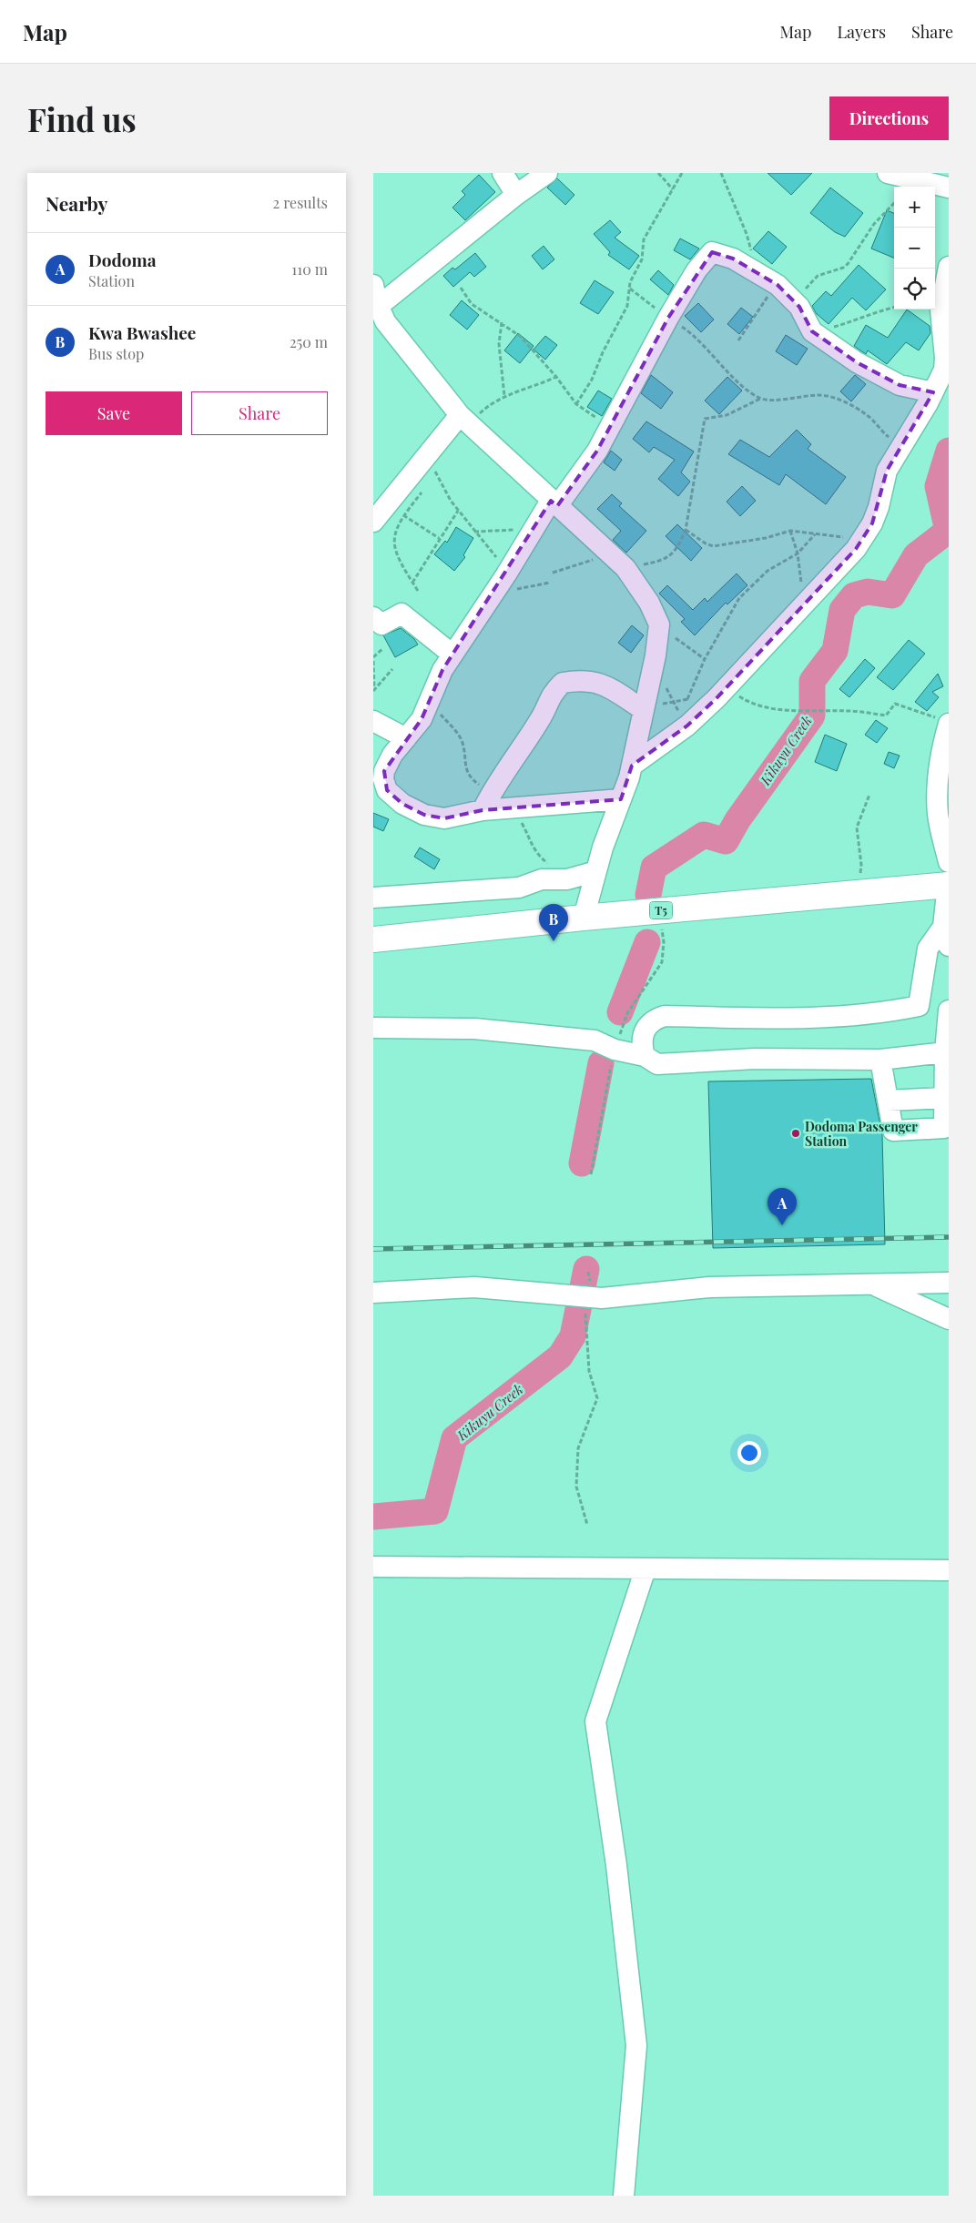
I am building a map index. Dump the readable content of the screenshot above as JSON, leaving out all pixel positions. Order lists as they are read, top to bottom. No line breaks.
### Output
{"streets":{"highway":["T5"]},"water":["Kikuyu Creek"],"places":["Dodoma Passenger Station"],"page":{"header":"Map","nav":["Map","Layers","Share"],"buttons":["Directions",["Save","Share"]],"title":"Find us","heading":["Nearby","2 results"],"map_buttons":["+","−"],"list":[{"mark":"A","name":"Dodoma","note":"Station","value":"110 m"},{"mark":"B","name":"Kwa Bwashee","note":"Bus stop","value":"250 m"}],"pins":["B","A"]}}
